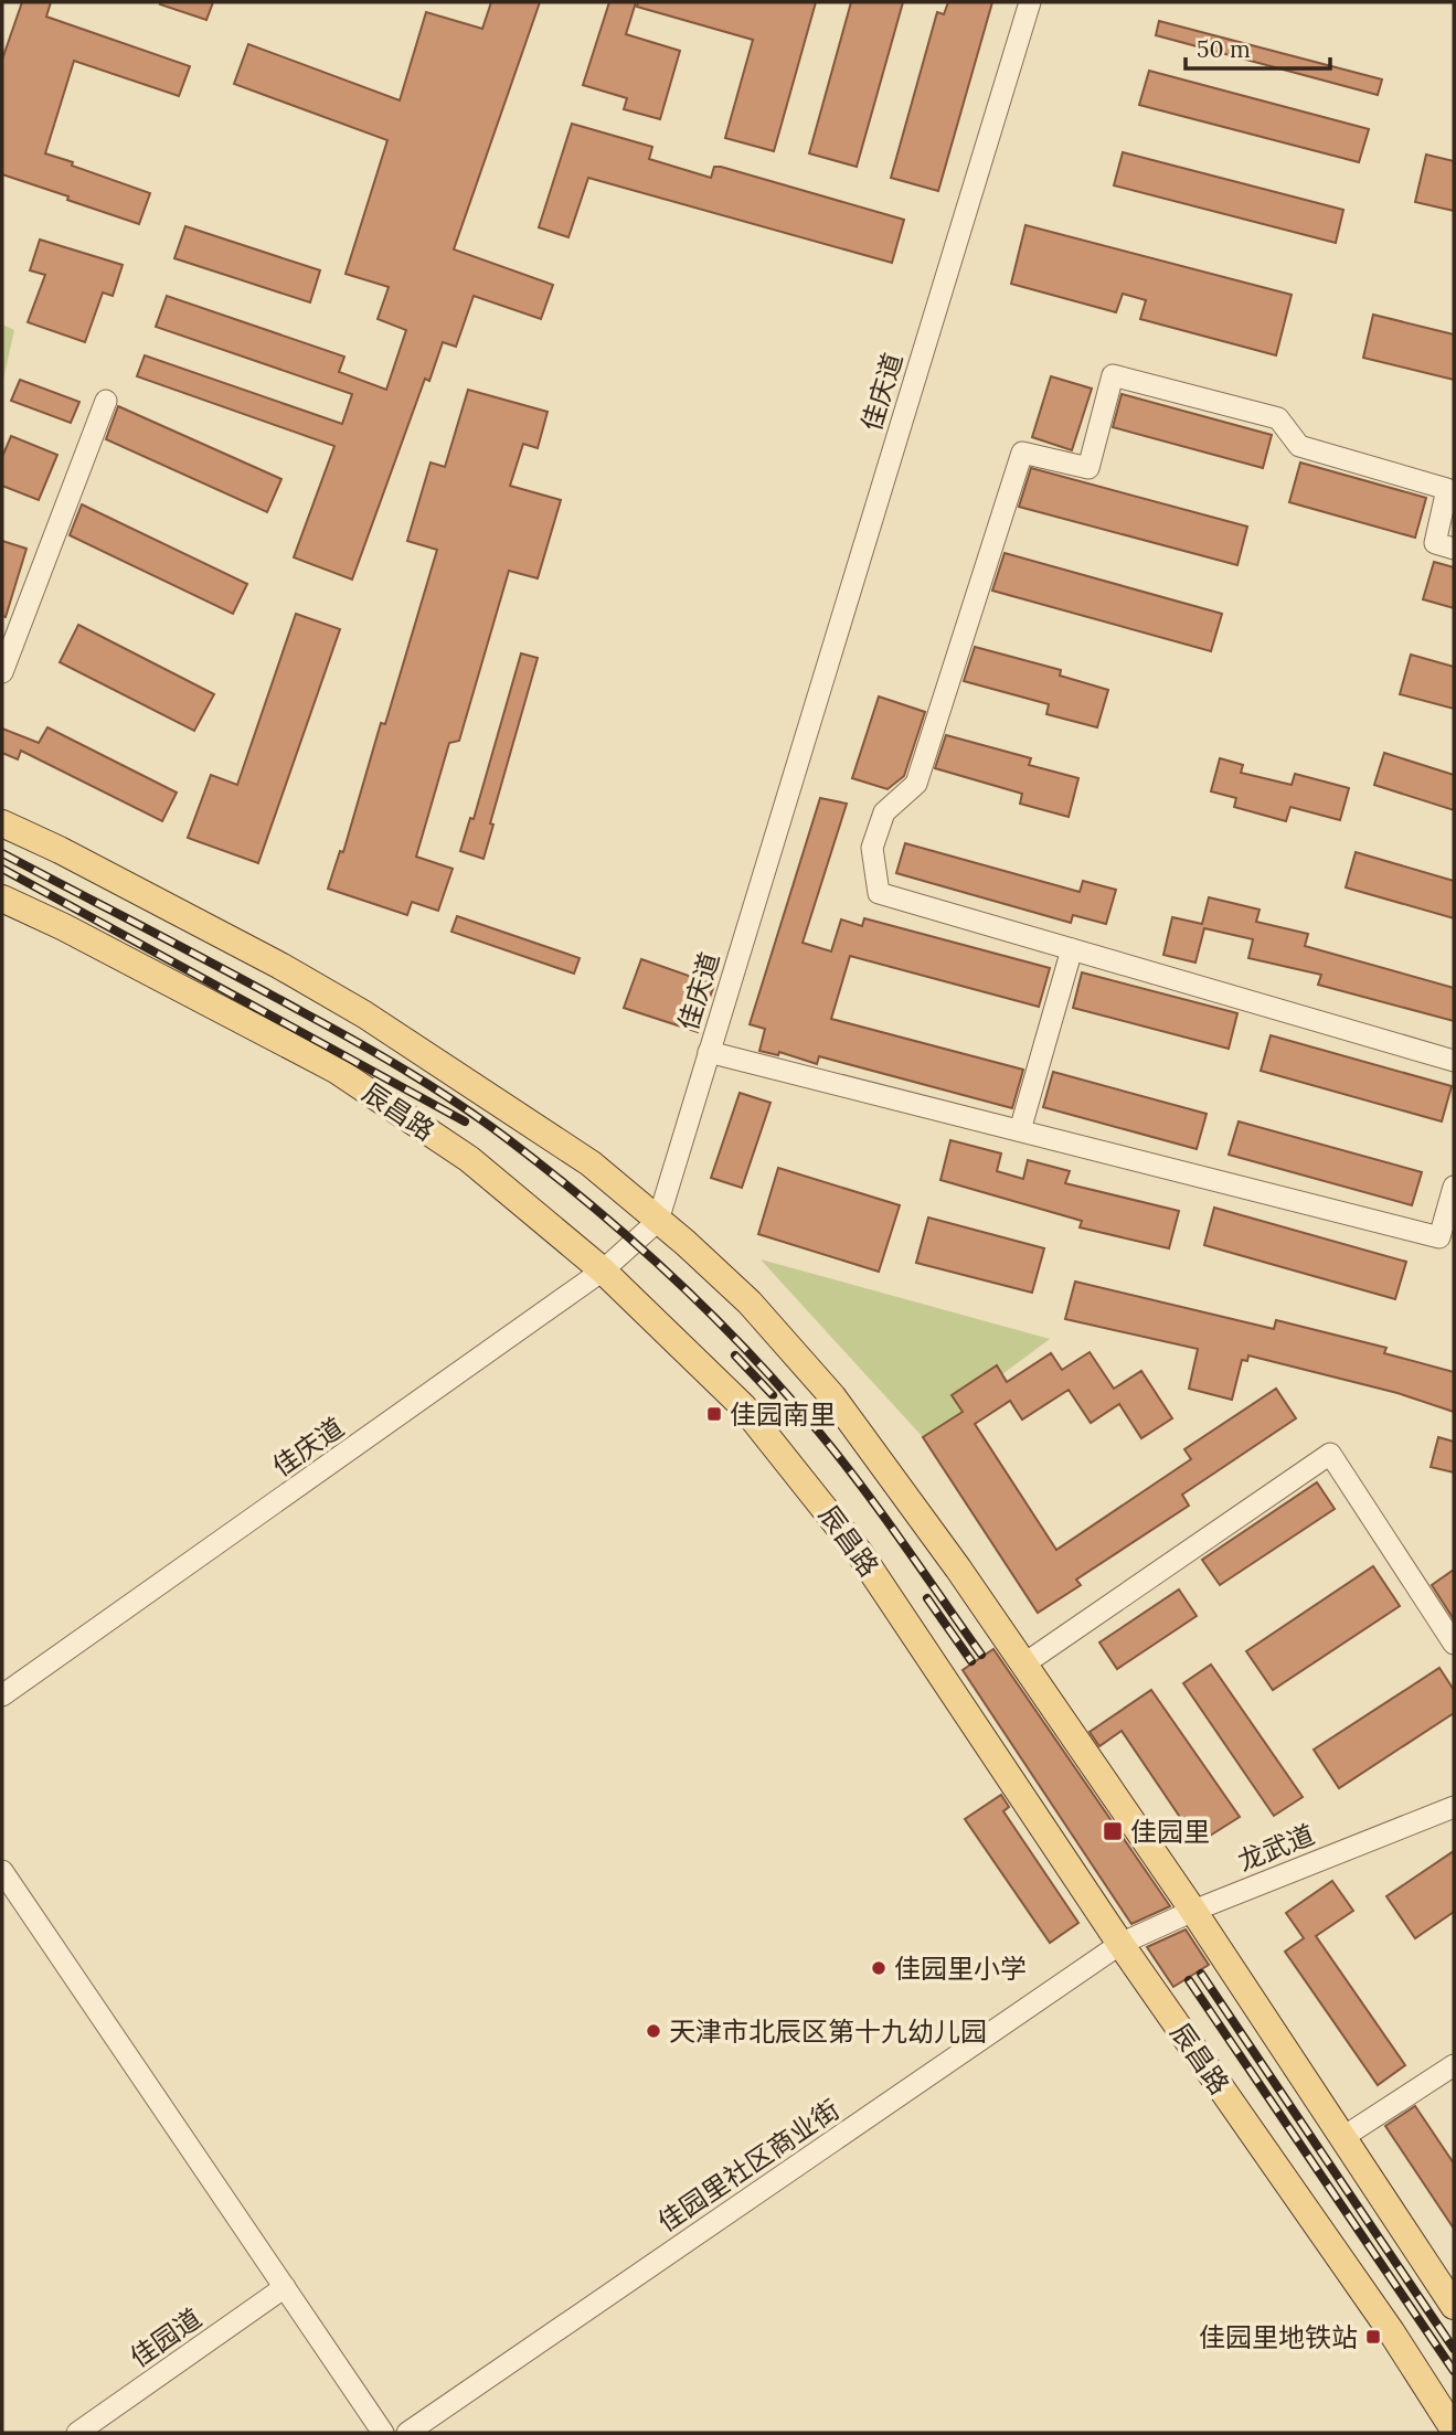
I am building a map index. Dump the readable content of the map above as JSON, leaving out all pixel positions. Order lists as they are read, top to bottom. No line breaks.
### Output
{"streets":{"main road":["辰昌路"],"street":["佳庆道","龙武道","佳园里社区商业街","佳园道"]},"crossings":[["佳庆道","辰昌路"],["辰昌路","龙武道"],["辰昌路","佳园里社区商业街"],["龙武道","佳园里社区商业街"]],"places":{"transit":["佳园南里","佳园里","佳园里地铁站"],"other":["佳园里小学","天津市北辰区第十九幼儿园"]},"scale_bar":"50 m"}
